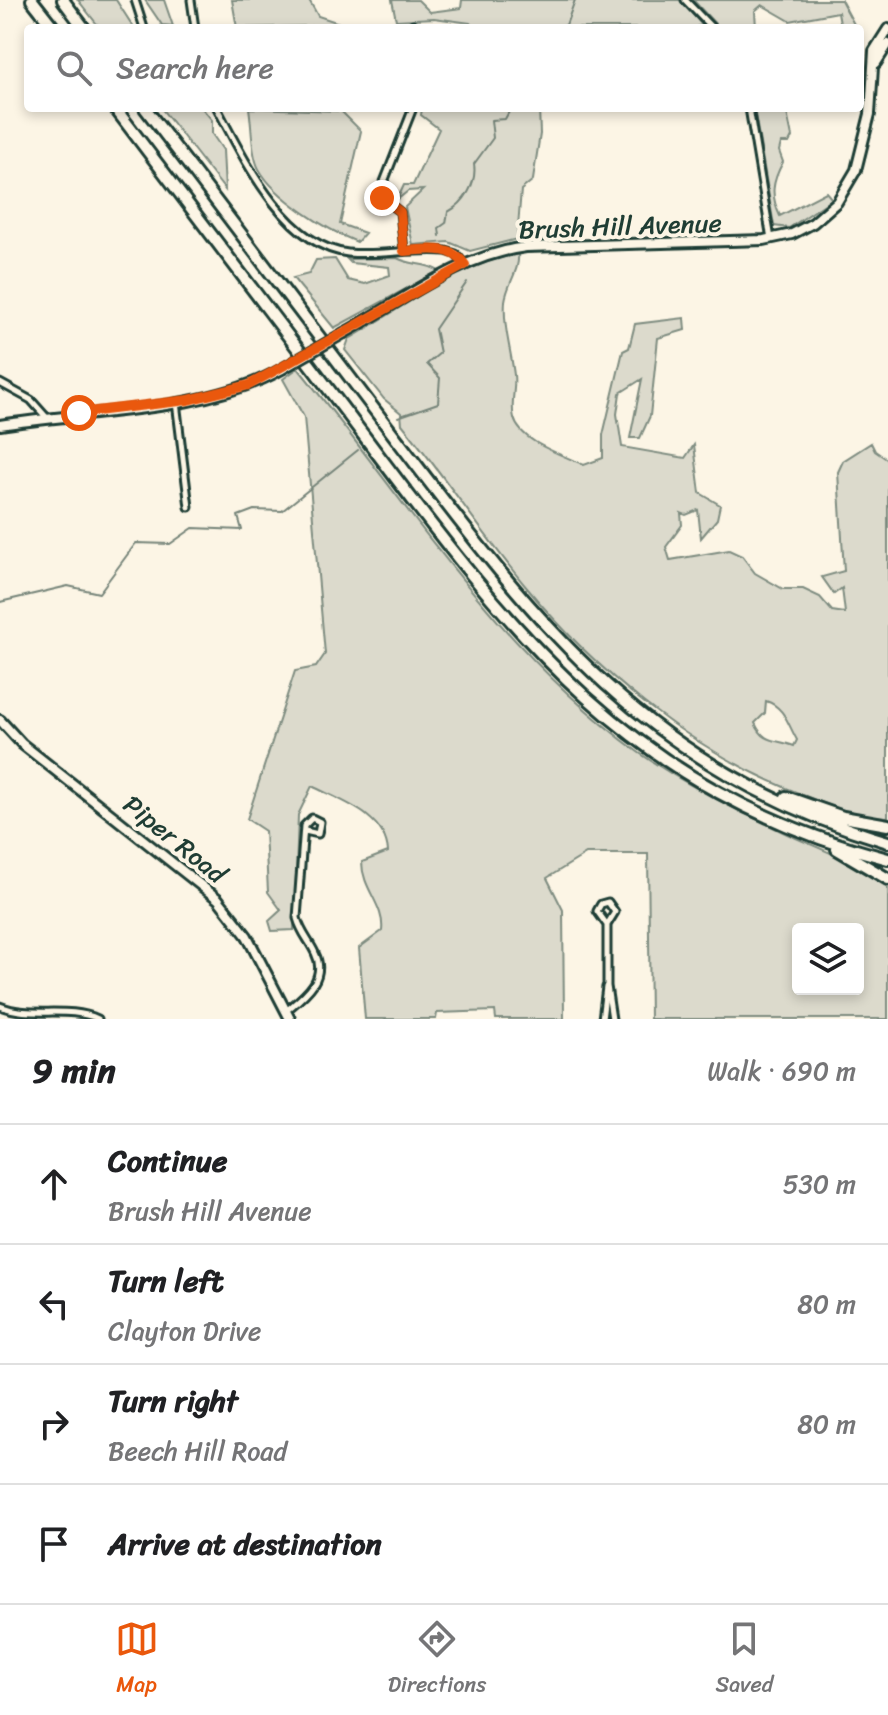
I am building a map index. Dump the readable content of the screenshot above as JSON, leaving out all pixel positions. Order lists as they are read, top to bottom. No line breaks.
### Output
{"streets":{"street":["Brush Hill Avenue","Piper Road"]},"page":{"search":"Search here","heading":["9 min","Walk · 690 m"],"list":[["Continue","Brush Hill Avenue","530 m"],["Turn left","Clayton Drive","80 m"],["Turn right","Beech Hill Road","80 m"],"Arrive at destination"],"nav":["Map","Directions","Saved"]}}
